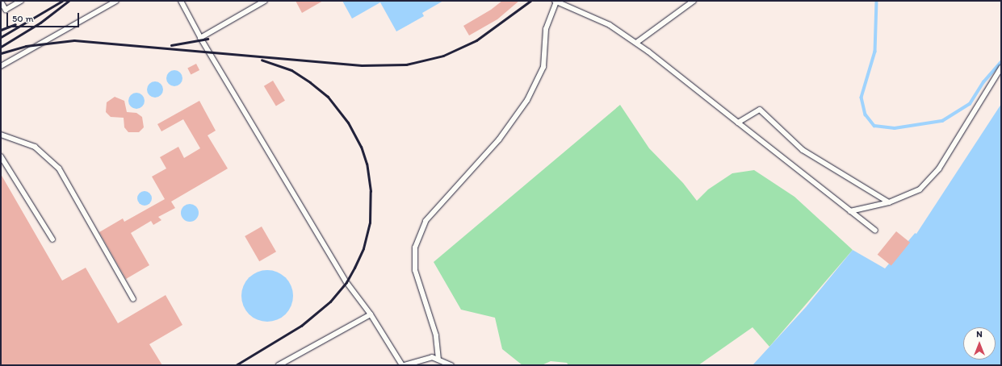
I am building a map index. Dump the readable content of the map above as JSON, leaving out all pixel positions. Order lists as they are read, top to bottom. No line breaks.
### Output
{"scale_bar":"50 m","north":"top"}
